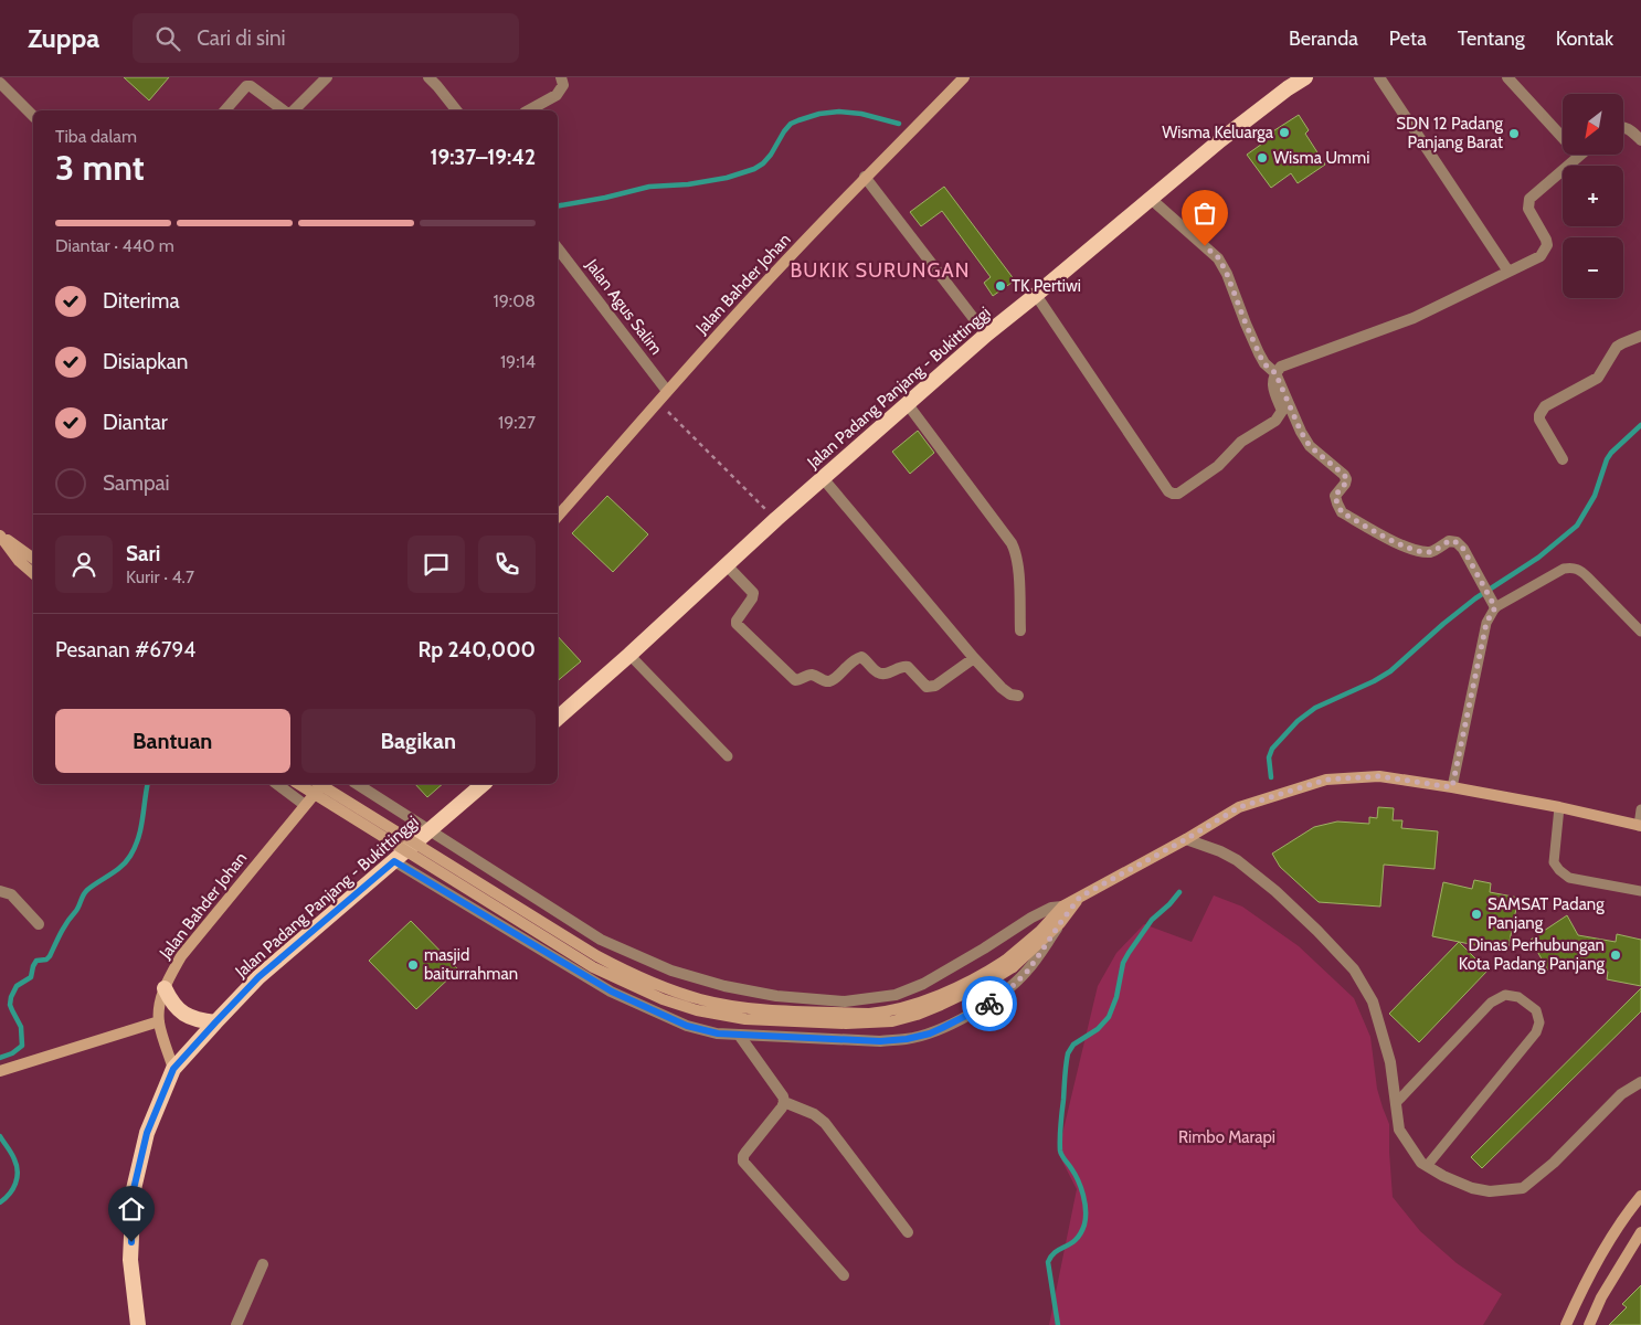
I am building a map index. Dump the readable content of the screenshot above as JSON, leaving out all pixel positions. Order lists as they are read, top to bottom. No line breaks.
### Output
{"streets":{"highway":["Jalan Padang Panjang - Bukittinggi"],"main road":["Jalan Bahder Johan"],"street":["Jalan Agus Salim"]},"crossings":[["Jalan Bahder Johan","Jalan Agus Salim"],["Jalan Bahder Johan","Jalan Padang Panjang - Bukittinggi"]],"districts":["BUKIK SURUNGAN"],"parks":["Rimbo Marapi"],"places":["Wisma Keluarga","SDN 12 Padang Panjang Barat","Wisma Ummi","TK Pertiwi","SAMSAT Padang Panjang","Dinas Perhubungan Kota Padang Panjang","masjid baiturrahman"],"north":"bottom left","page":{"header":"Zuppa","search":"Cari di sini","nav":["Beranda","Peta","Tentang","Kontak"],"map_buttons":["+","−"],"heading":["3 mnt","Tiba dalam","19:37–19:42"],"panel":["Sari","Kurir · 4.7","Pesanan #6794","Rp 240,000"],"bar":"Diantar · 440 m","list":[["Diterima","19:08"],["Disiapkan","19:14"],["Diantar","19:27"],"Sampai"],"buttons":["Bantuan","Bagikan"]}}
